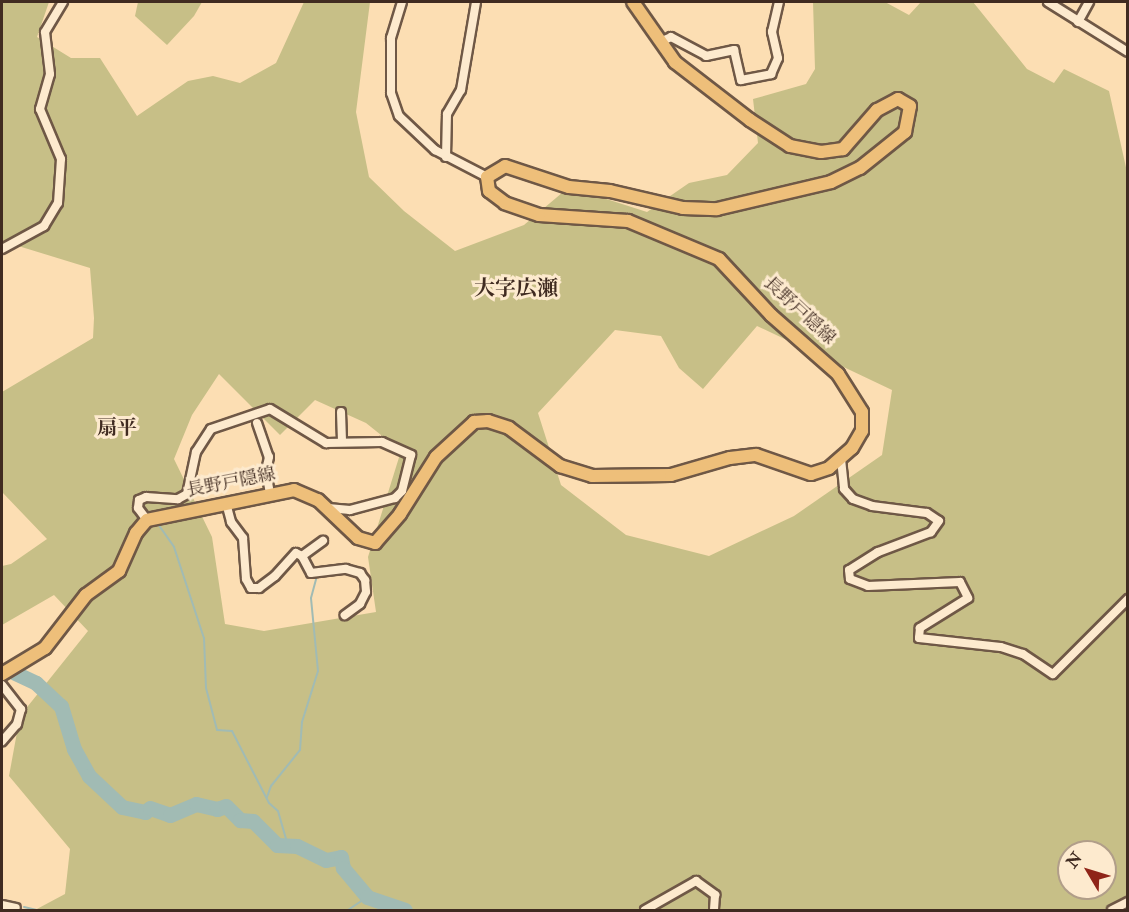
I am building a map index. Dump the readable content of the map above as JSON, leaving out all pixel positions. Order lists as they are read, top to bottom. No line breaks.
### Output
{"streets":{"main road":["長野戸隠線"]},"districts":["大字広瀬","扇平"],"north":"top left"}
